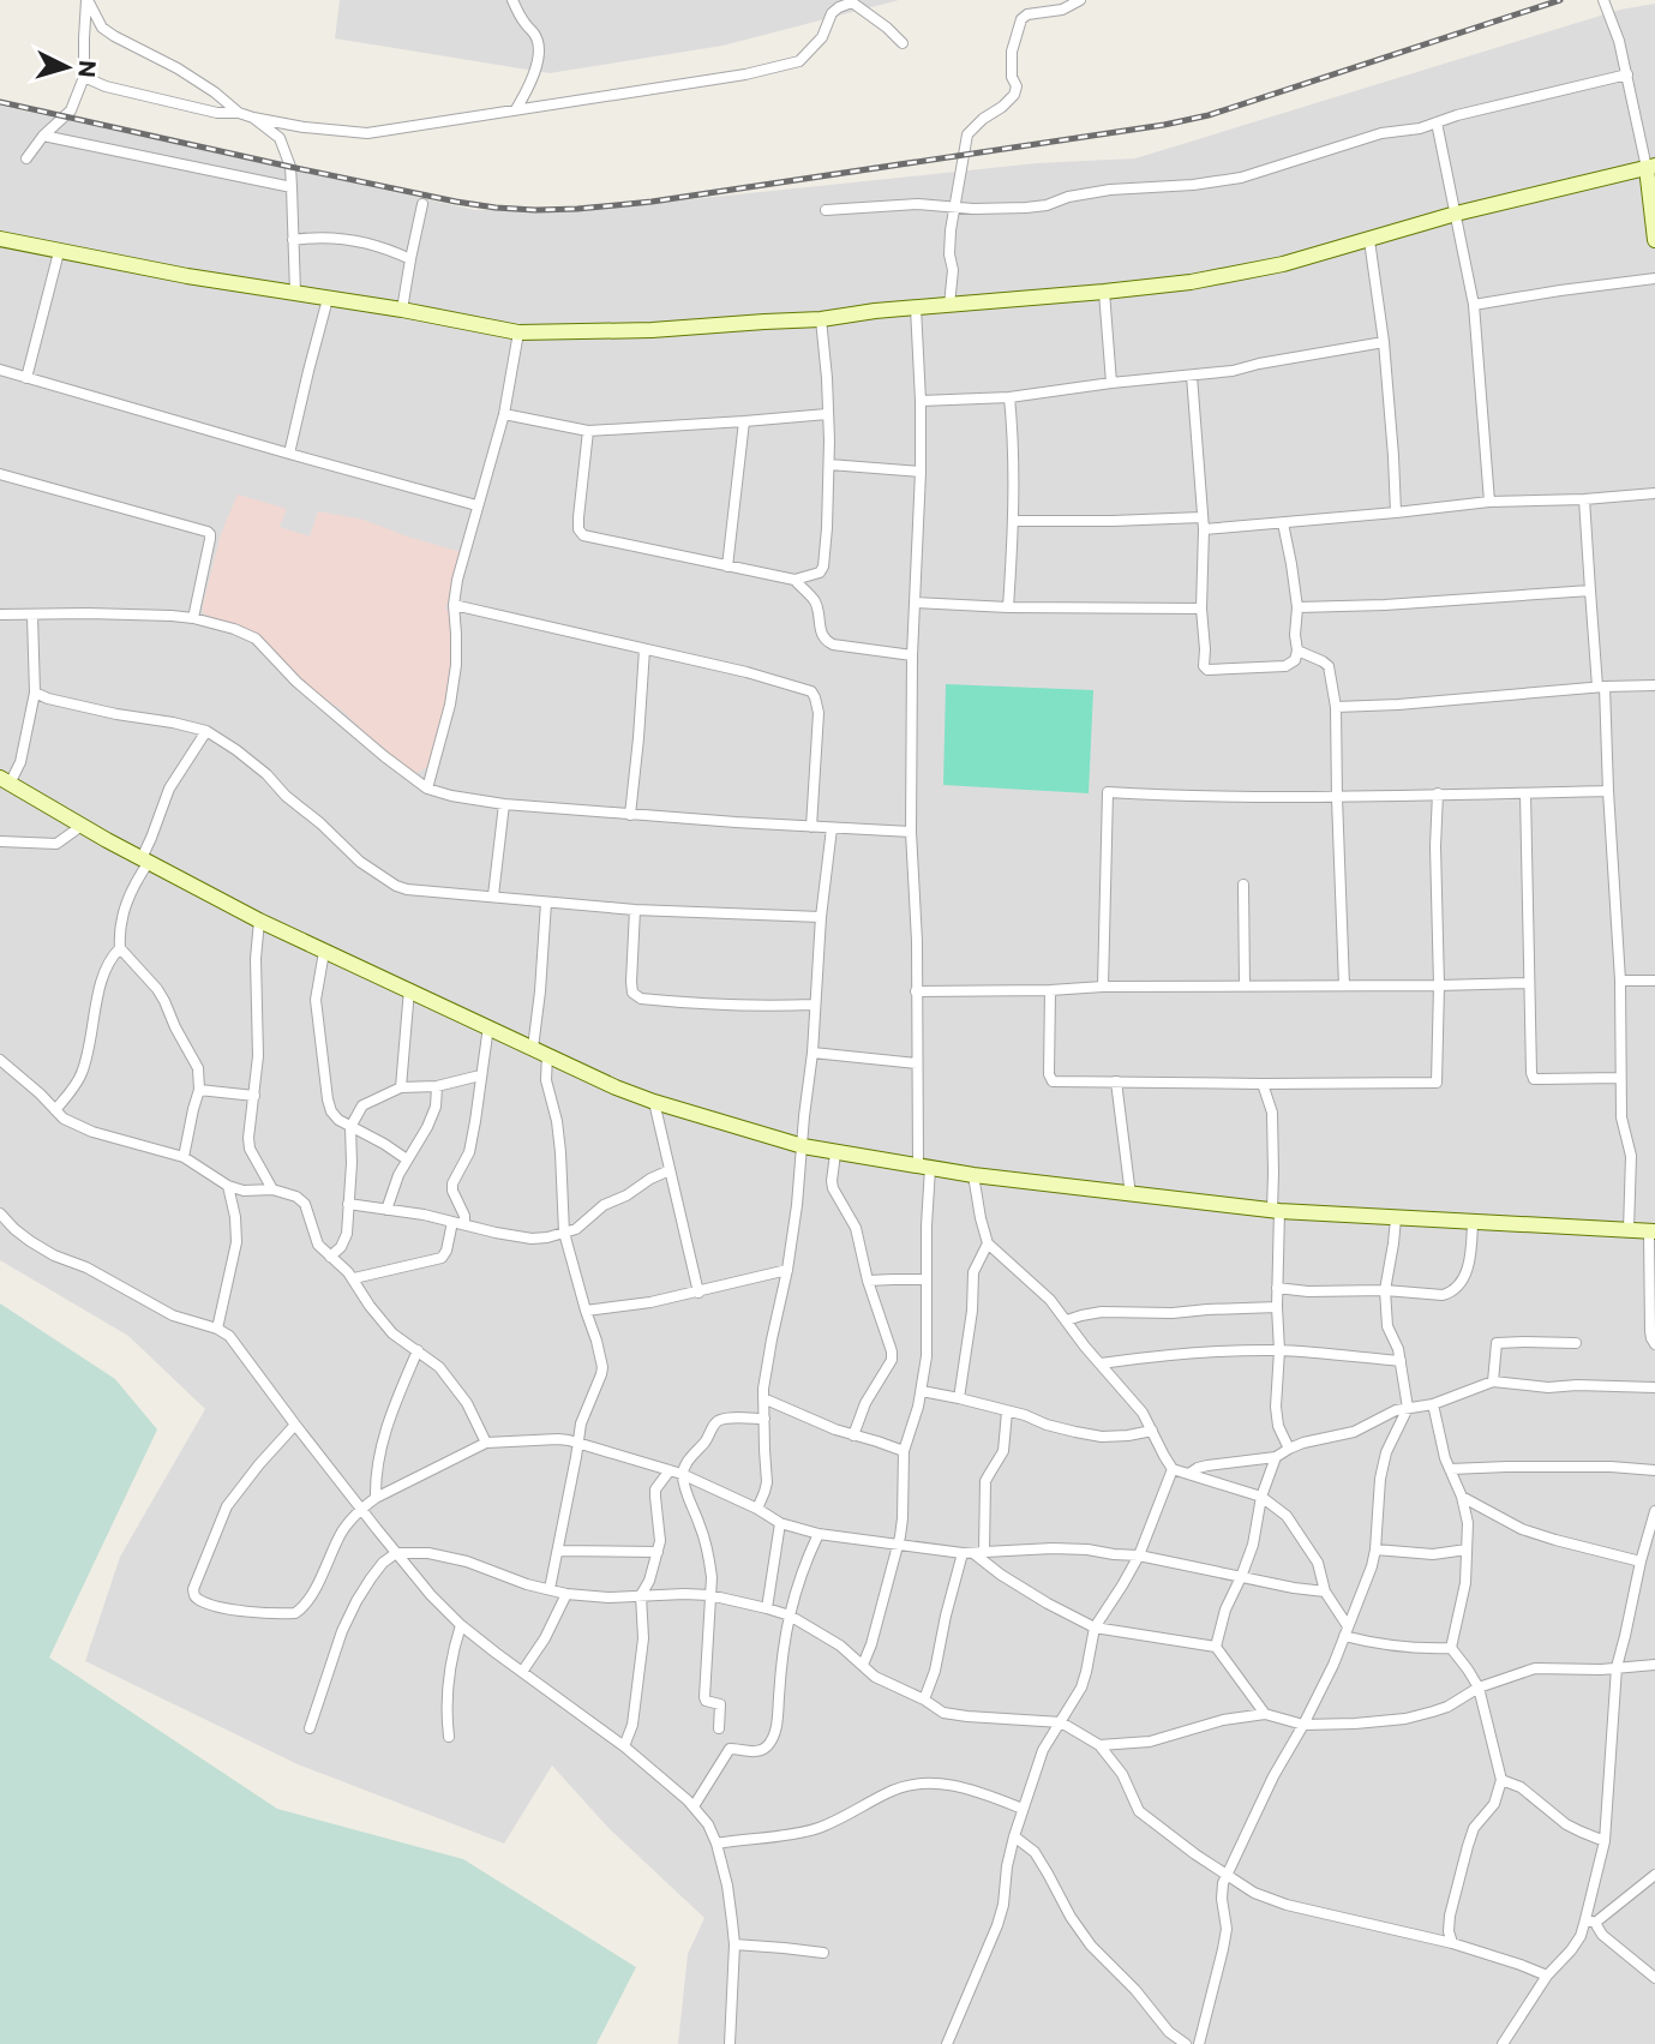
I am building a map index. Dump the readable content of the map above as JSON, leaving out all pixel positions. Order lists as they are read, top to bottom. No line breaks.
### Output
{"north":"right"}
